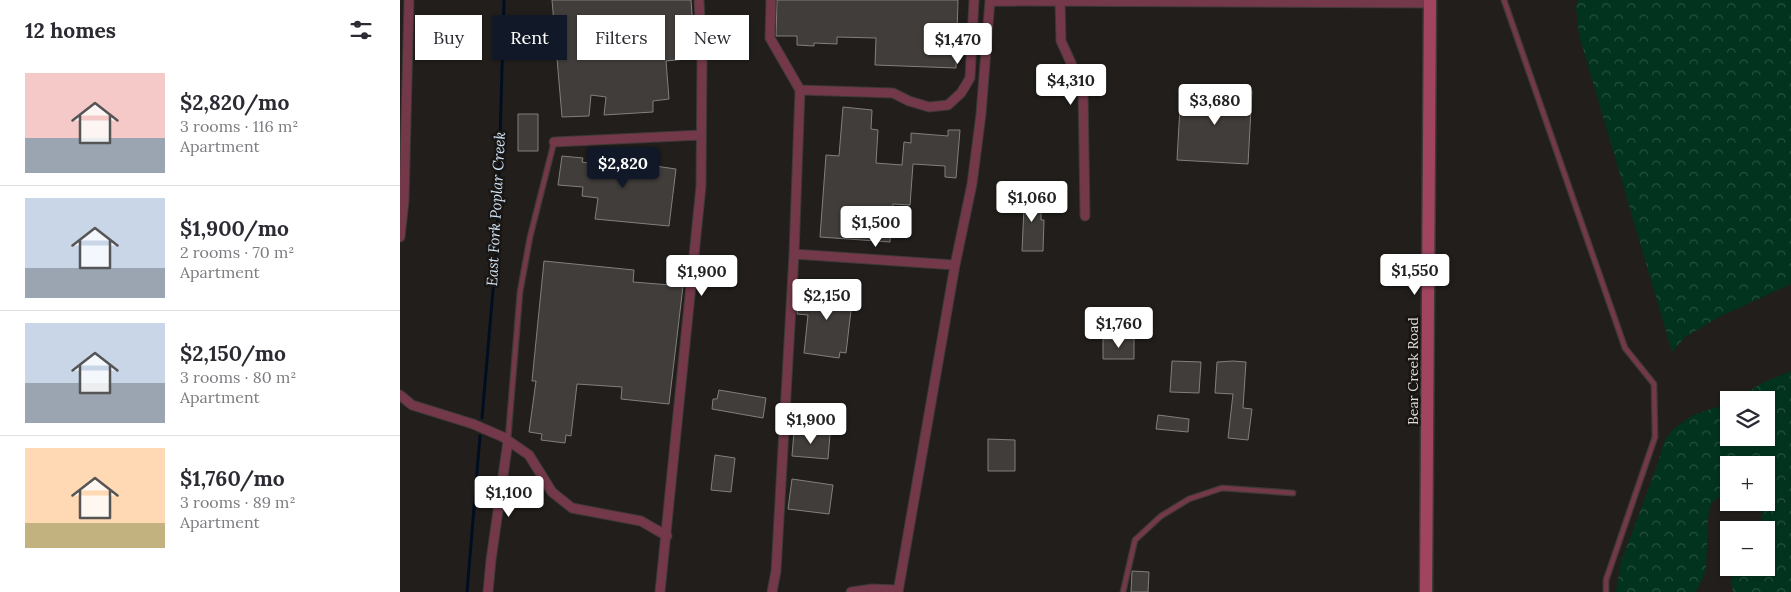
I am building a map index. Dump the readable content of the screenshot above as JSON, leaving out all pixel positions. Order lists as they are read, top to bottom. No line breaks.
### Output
{"streets":{"street":["Bear Creek Road"]},"water":["East Fork Poplar Creek"],"page":{"heading":"12 homes","chip":["Buy","Rent","Filters","New"],"price":["$1,470","$4,310","$3,680","$2,820","$1,060","$1,500","$1,550","$1,900","$2,150","$1,760","$1,900","$1,100"],"list":[{"name":"$2,820/mo","note":"3 rooms · 116 m² · Apartment"},{"name":"$1,900/mo","note":"2 rooms · 70 m² · Apartment"},{"name":"$2,150/mo","note":"3 rooms · 80 m² · Apartment"},{"name":"$1,760/mo","note":"3 rooms · 89 m² · Apartment"}],"map_buttons":["+","−"]}}
